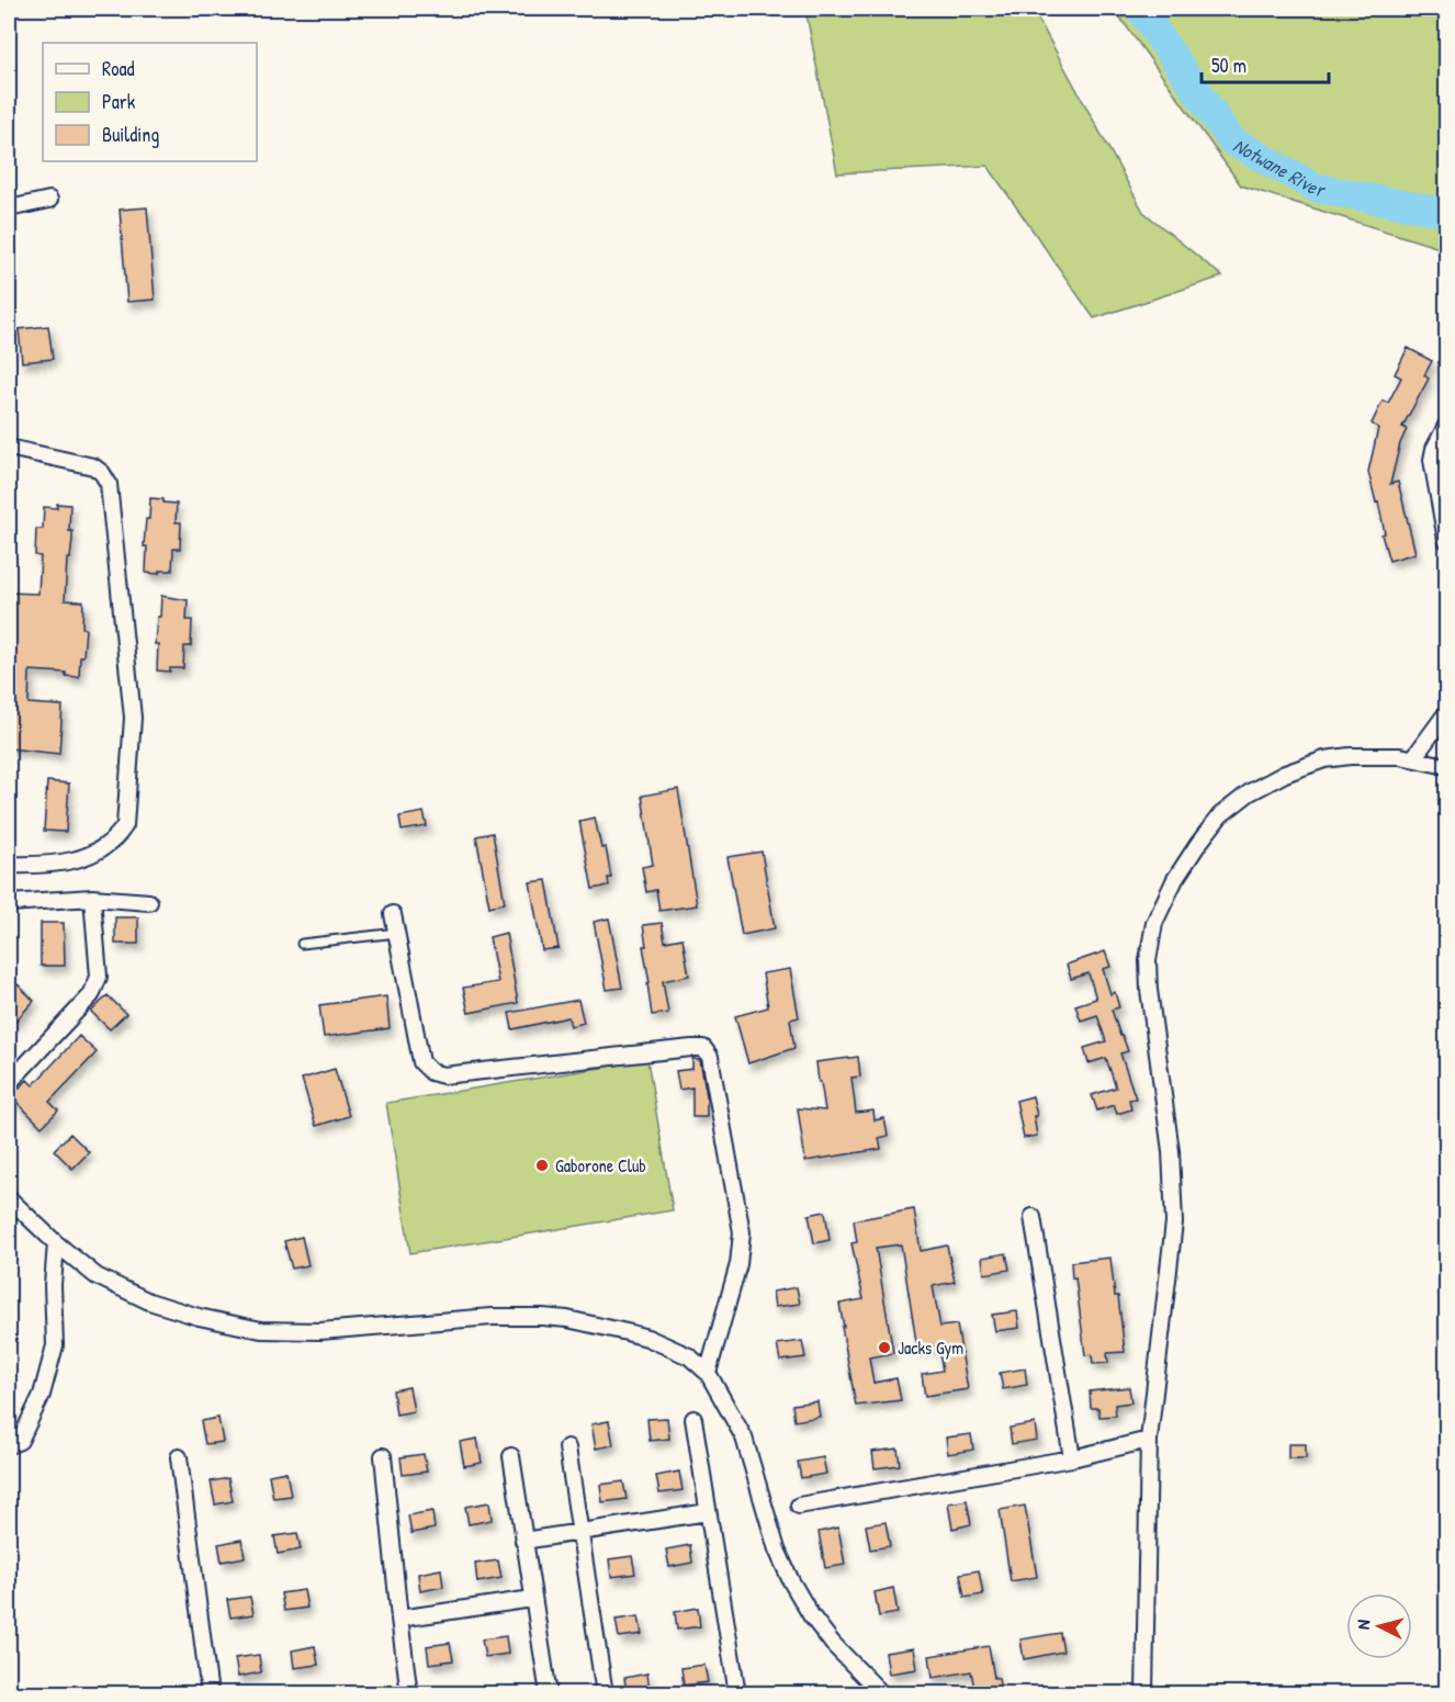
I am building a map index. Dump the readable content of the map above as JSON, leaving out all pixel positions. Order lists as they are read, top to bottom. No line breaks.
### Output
{"water":["Notwane River"],"places":["Gaborone Club","Jacks Gym"],"legend":["Road","Park","Building"],"scale_bar":"50 m","north":"left"}
